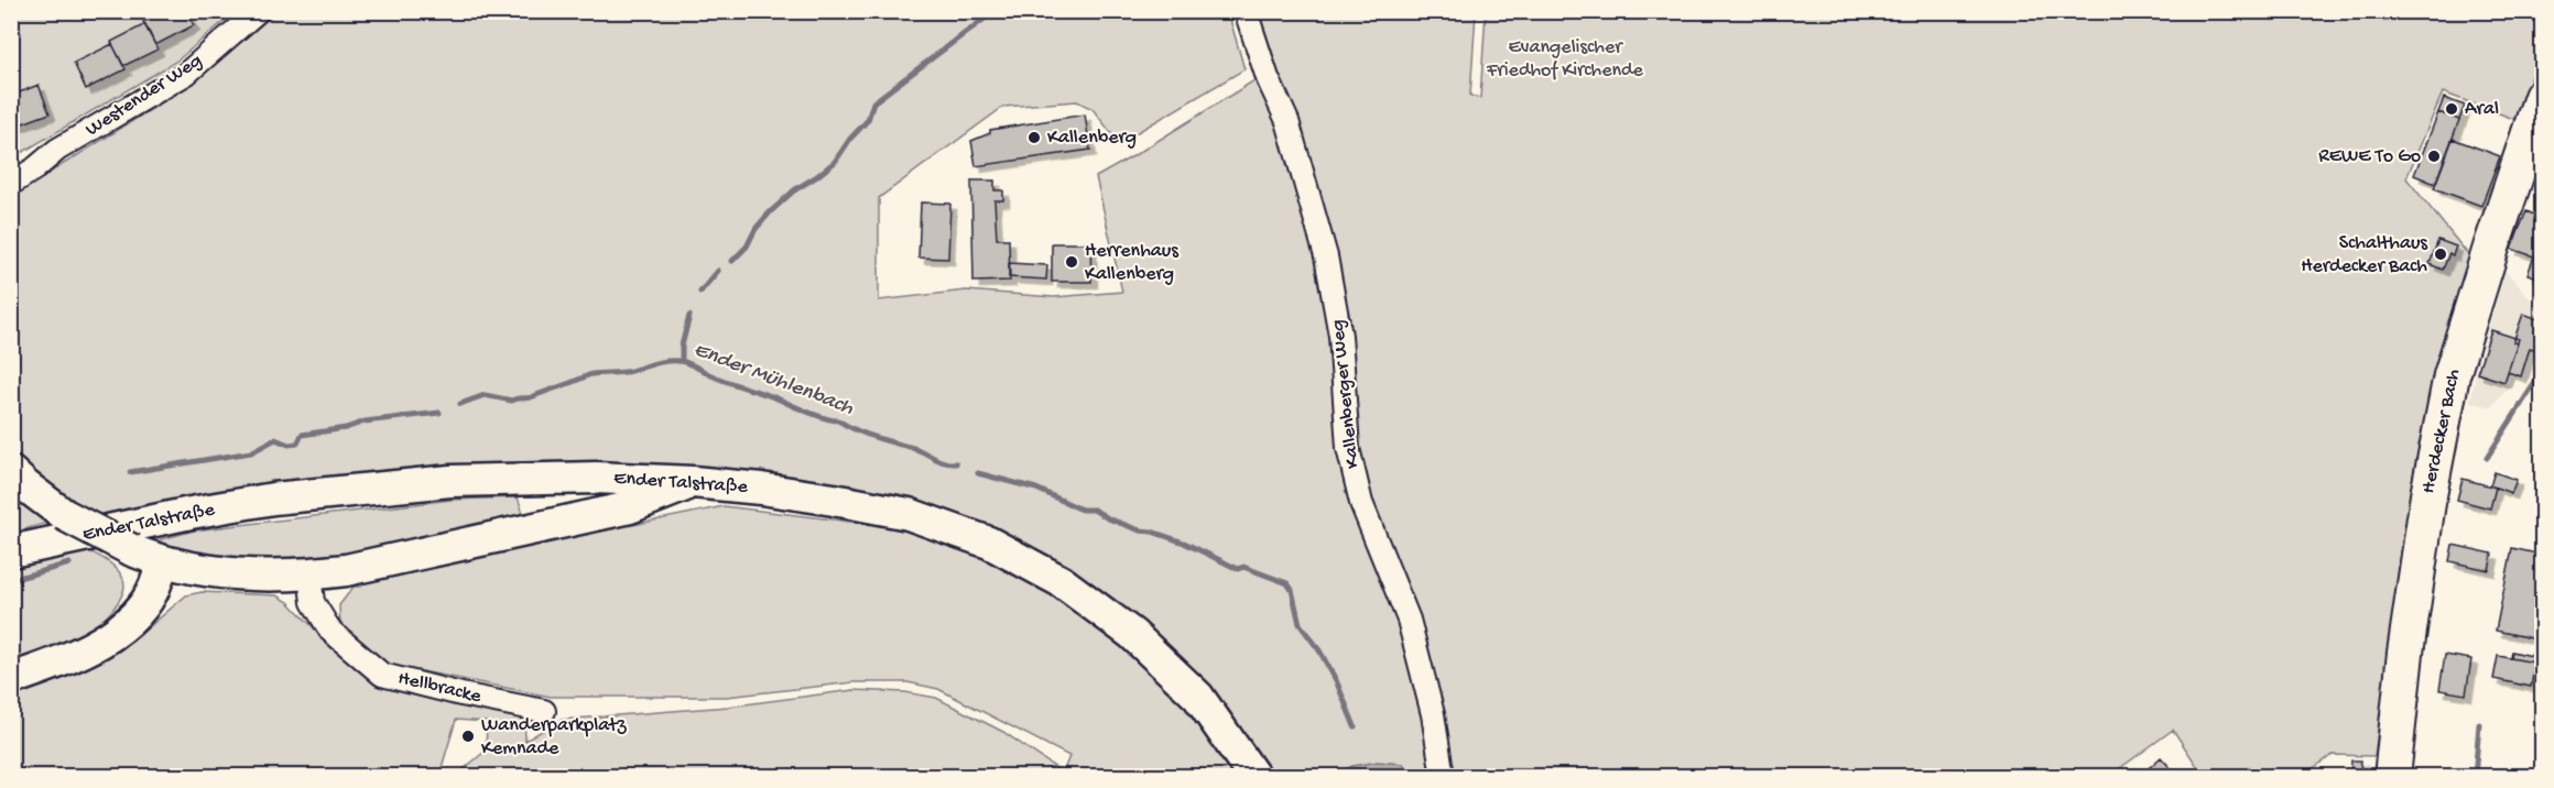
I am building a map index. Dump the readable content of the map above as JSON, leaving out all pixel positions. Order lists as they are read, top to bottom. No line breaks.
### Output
{"streets":{"main road":["Herdecker Bach","Ender Talstraße"],"street":["Westender Weg","Kallenberger Weg","Hellbracke"]},"water":["Ender Mühlenbach"],"parks":["Evangelischer Friedhof Kirchende"],"places":["Aral","Kallenberg","REWE To Go","Schalthaus Herdecker Bach","Herrenhaus Kallenberg","Wanderparkplatz Kemnade"]}
